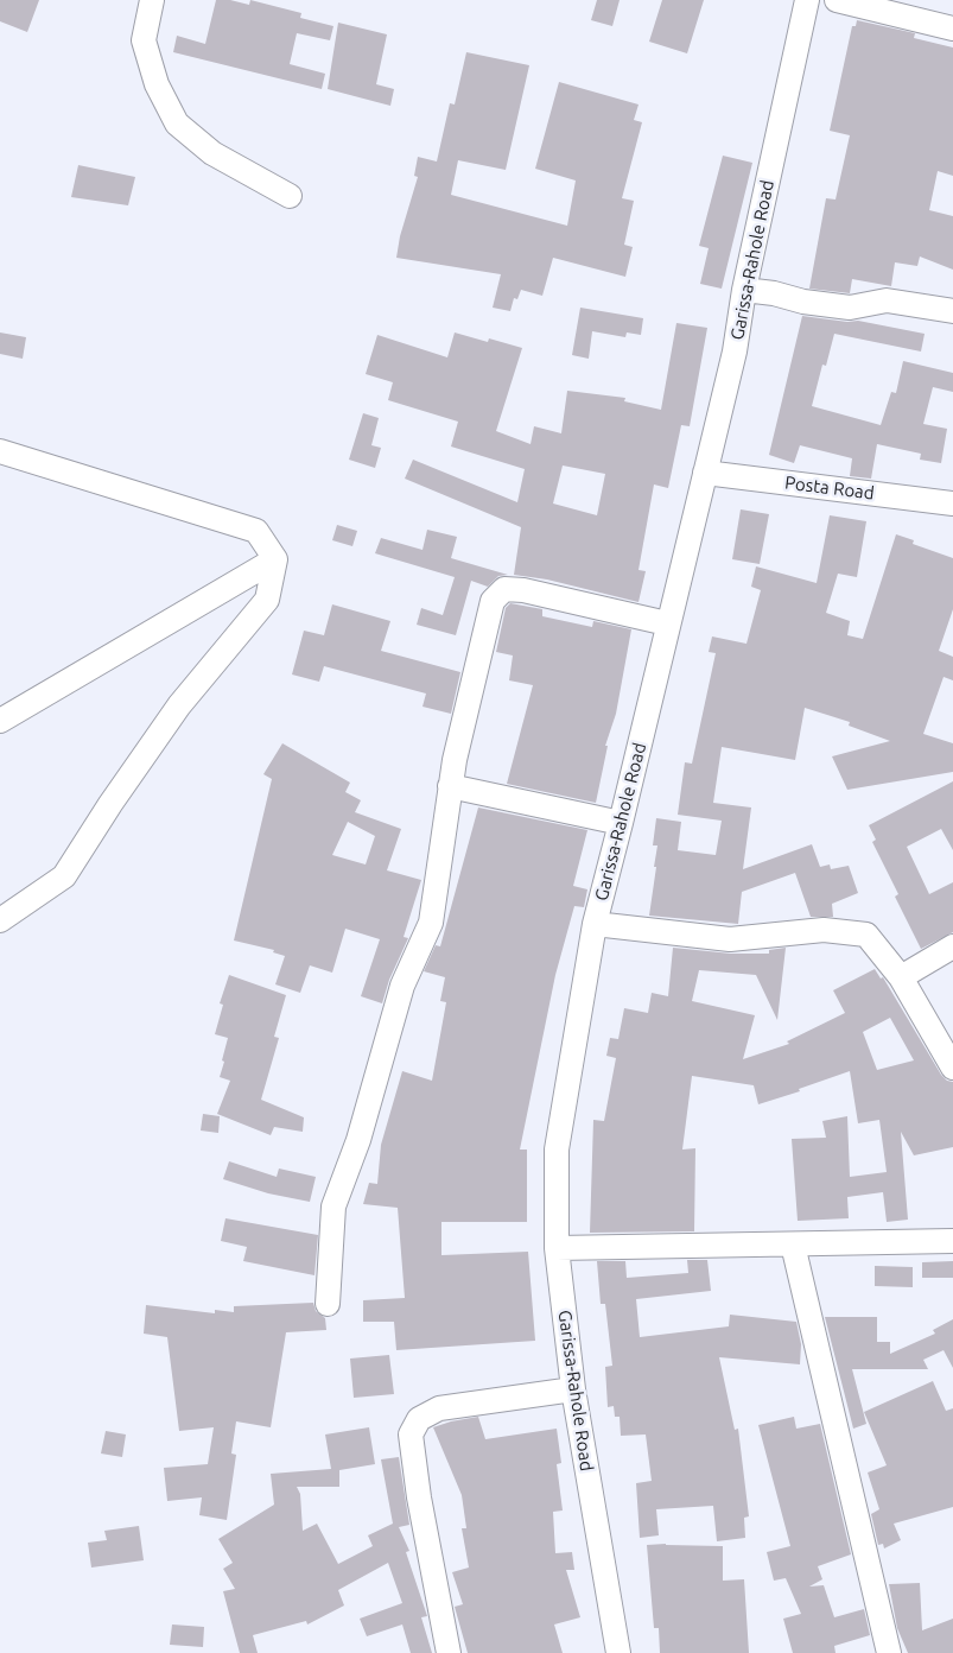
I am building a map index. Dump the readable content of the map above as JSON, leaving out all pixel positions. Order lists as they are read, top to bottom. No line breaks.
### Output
{"streets":{"street":["Garissa-Rahole Road","Posta Road"]},"crossings":[["Garissa-Rahole Road","Posta Road"]]}
